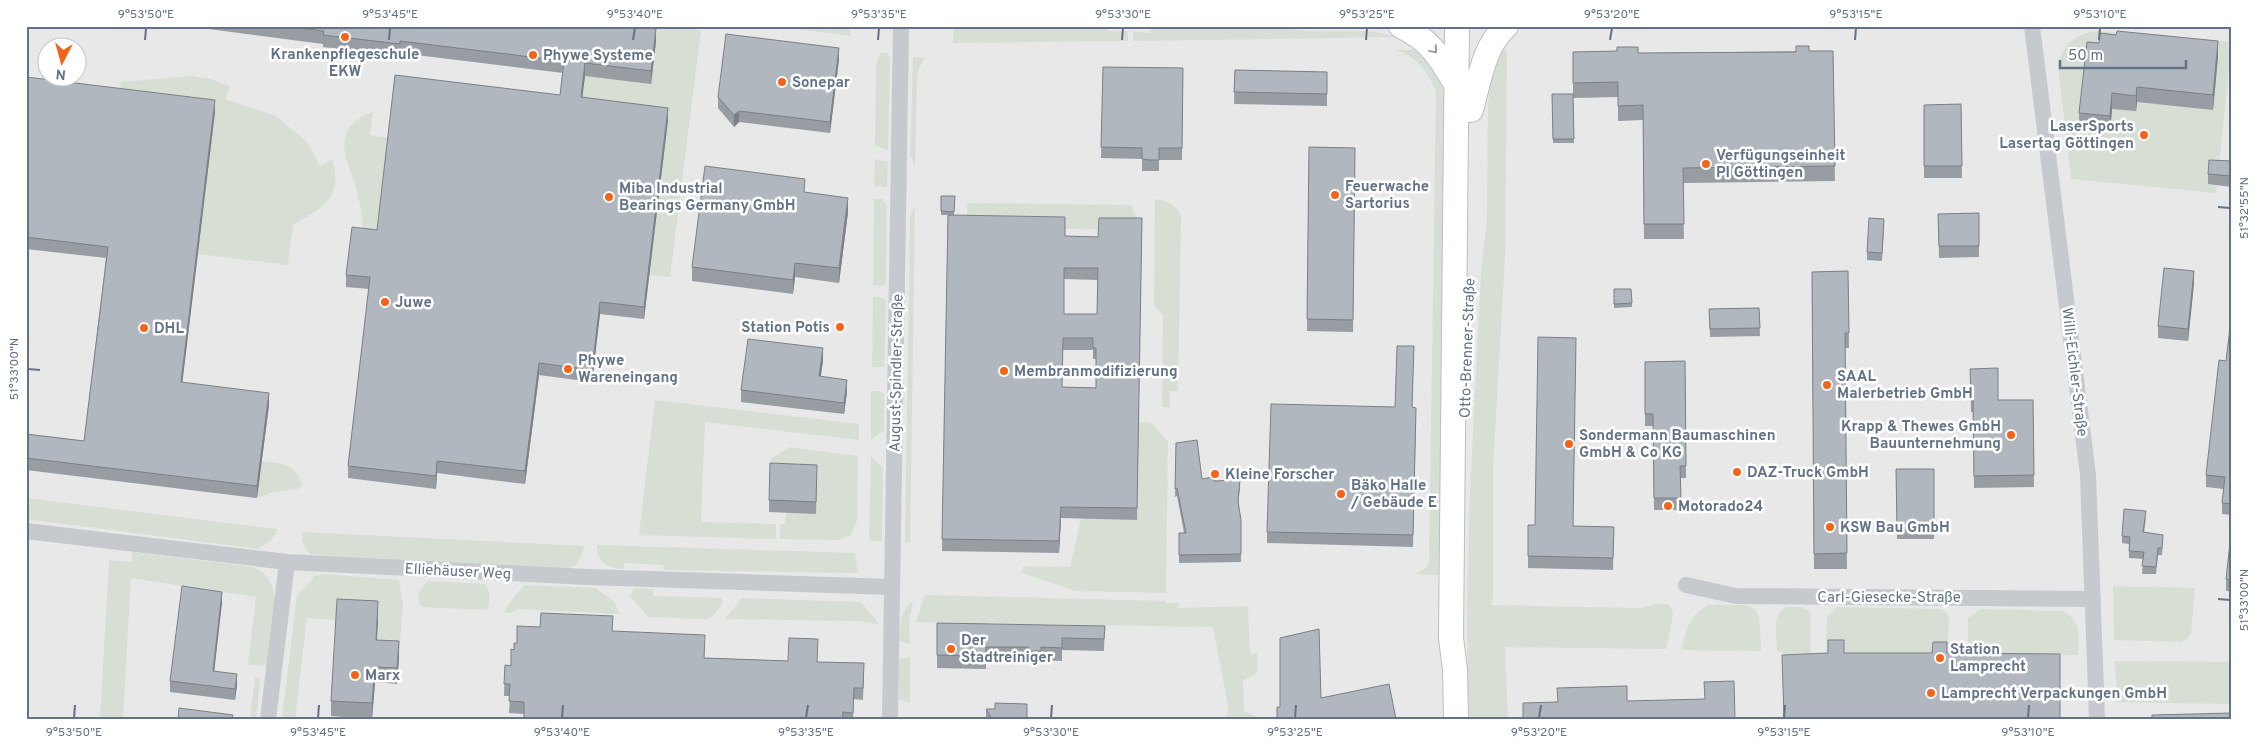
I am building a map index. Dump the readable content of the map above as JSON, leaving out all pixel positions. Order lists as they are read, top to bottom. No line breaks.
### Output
{"streets":{"main road":["Otto-Brenner-Straße"],"street":["Willi-Eichler-Straße","August-Spindler-Straße","Elliehäuser Weg","Carl-Giesecke-Straße"]},"crossings":[["Willi-Eichler-Straße","Carl-Giesecke-Straße"],["August-Spindler-Straße","Elliehäuser Weg"]],"places":["Krankenpflegeschule EKW","Phywe Systeme","Sonepar","LaserSports Lasertag Göttingen","Verfügungseinheit PI Göttingen","Feuerwache Sartorius","Miba Industrial Bearings Germany GmbH","Juwe","Station Potis","DHL","Phywe Wareneingang","Membranmodifizierung","SAAL Malerbetrieb GmbH","Krapp & Thewes GmbH Bauunternehmung","Sondermann Baumaschinen GmbH & Co KG","DAZ-Truck GmbH","Kleine Forscher","Bäko Halle / Gebäude E","Motorado24","KSW Bau GmbH","Der Stadtreiniger","Station Lamprecht","Marx","Lamprecht Verpackungen GmbH"],"scale_bar":"50 m","north":"bottom","coordinates":["9°53'50\"E","9°53'45\"E","9°53'40\"E","9°53'35\"E","9°53'30\"E","9°53'25\"E","9°53'20\"E","9°53'15\"E","9°53'10\"E","51°32'55\"N","51°33'00\"N"]}
